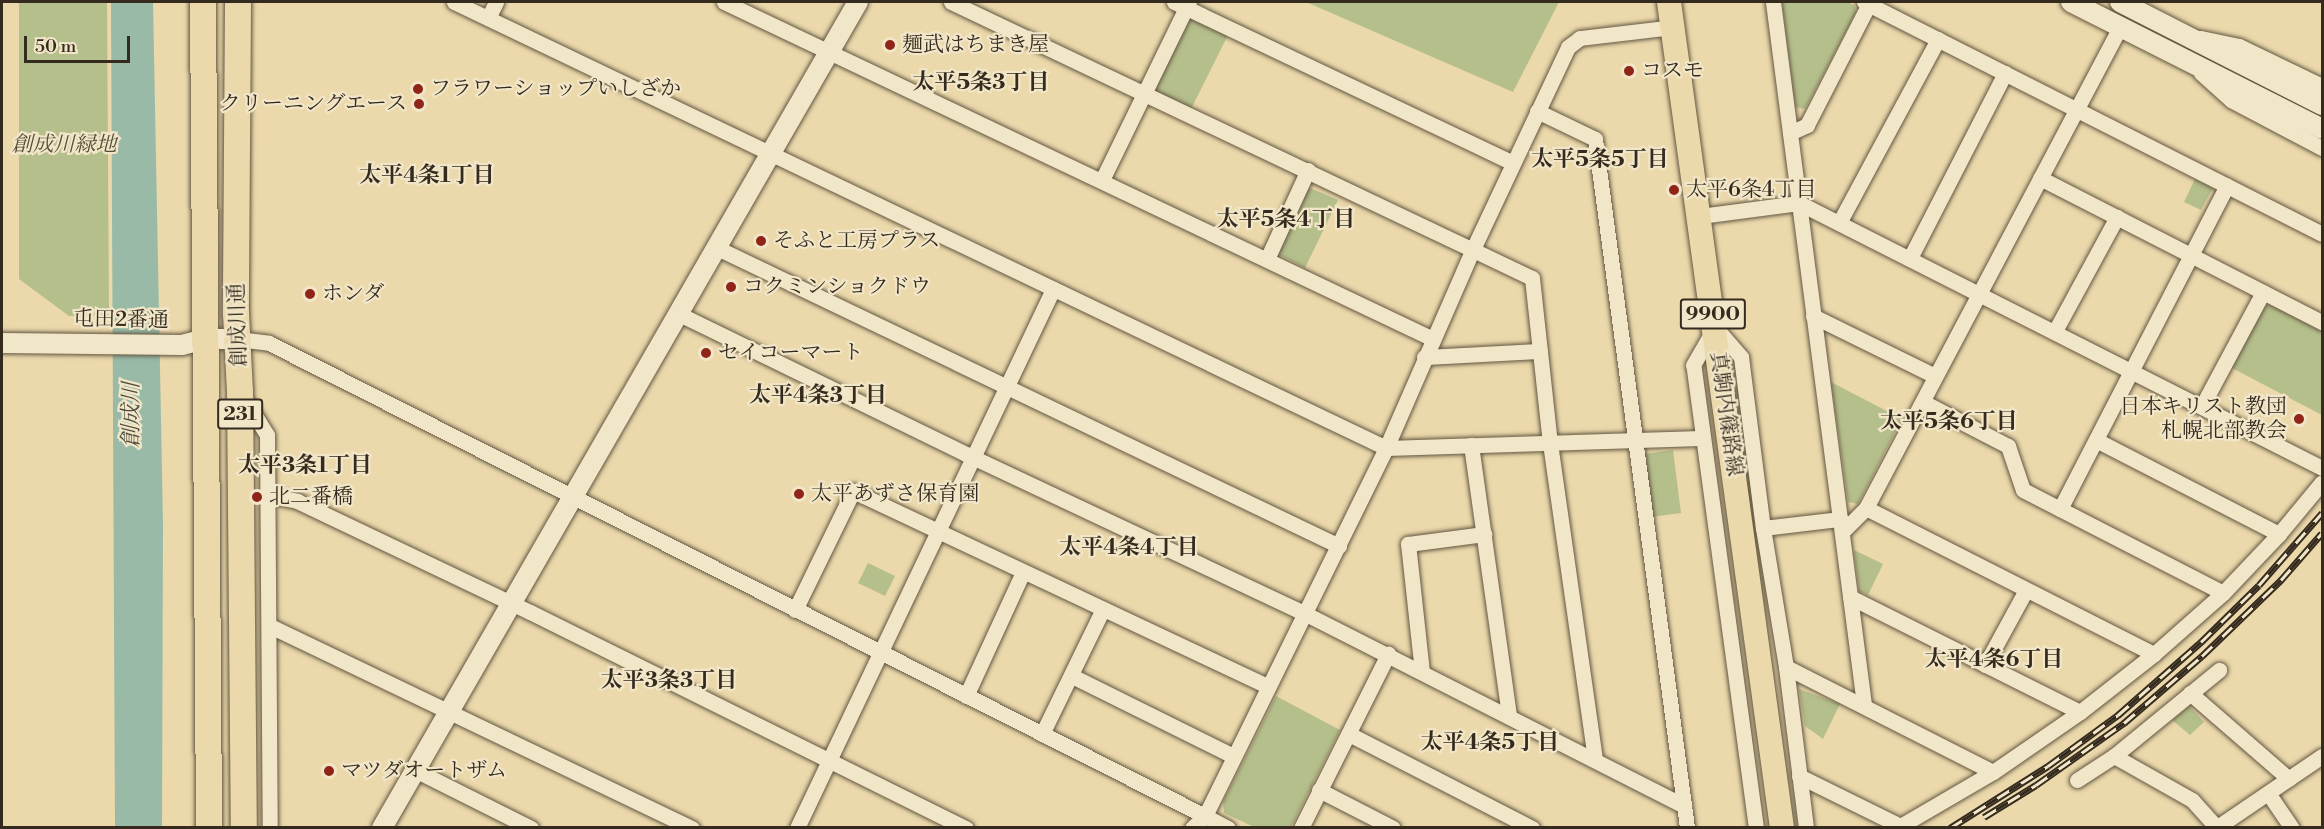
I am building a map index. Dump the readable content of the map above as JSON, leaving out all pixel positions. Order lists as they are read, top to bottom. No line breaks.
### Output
{"streets":{"highway":["創成川通","231"],"main road":["9900","真駒内篠路線"],"street":["屯田2番通"]},"crossings":[["屯田2番通","創成川通"]],"districts":["太平5条3丁目","太平5条5丁目","太平4条1丁目","太平5条4丁目","太平4条3丁目","太平5条6丁目","太平3条1丁目","太平4条4丁目","太平4条6丁目","太平3条3丁目","太平4条5丁目"],"water":["創成川"],"parks":["創成川緑地"],"places":["麺武はちまき屋","コスモ","フラワーショップいしざか","クリーニングエース","太平6条4丁目","そふと工房プラス","コクミンショクドウ","ホンダ","セイコーマート","日本キリスト教団 札幌北部教会","太平あずさ保育園","北二番橋","マツダオートザム"],"scale_bar":"50 m"}
